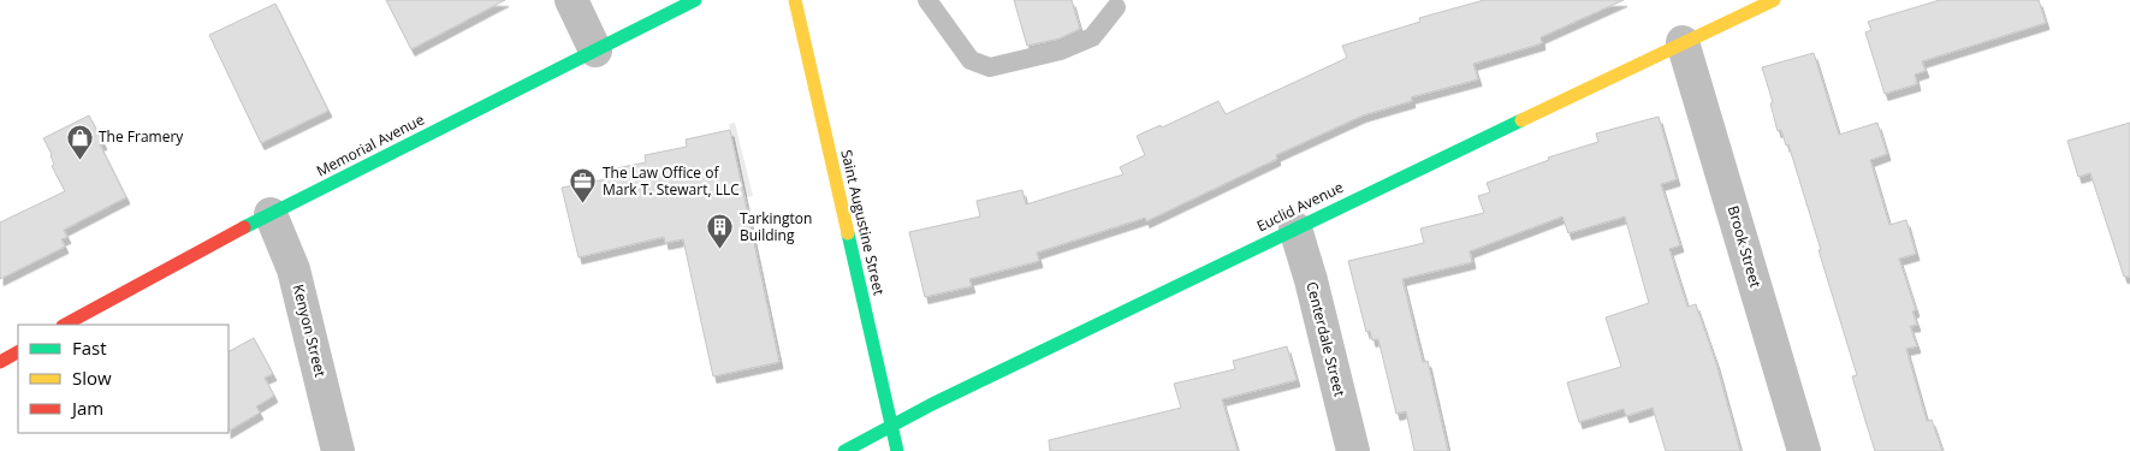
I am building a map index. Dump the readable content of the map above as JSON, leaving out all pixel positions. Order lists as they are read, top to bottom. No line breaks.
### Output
{"streets":{"street":["Memorial Avenue","Euclid Avenue","Saint Augustine Street","Brook Street","Kenyon Street","Centerdale Street"]},"crossings":[["Memorial Avenue","Kenyon Street"],["Euclid Avenue","Saint Augustine Street"],["Euclid Avenue","Brook Street"],["Euclid Avenue","Centerdale Street"]],"places":{"shop":["The Framery"],"office":["The Law Office of Mark T. Stewart, LLC"],"building":["Tarkington Building"]},"legend":["Fast","Slow","Jam"]}
